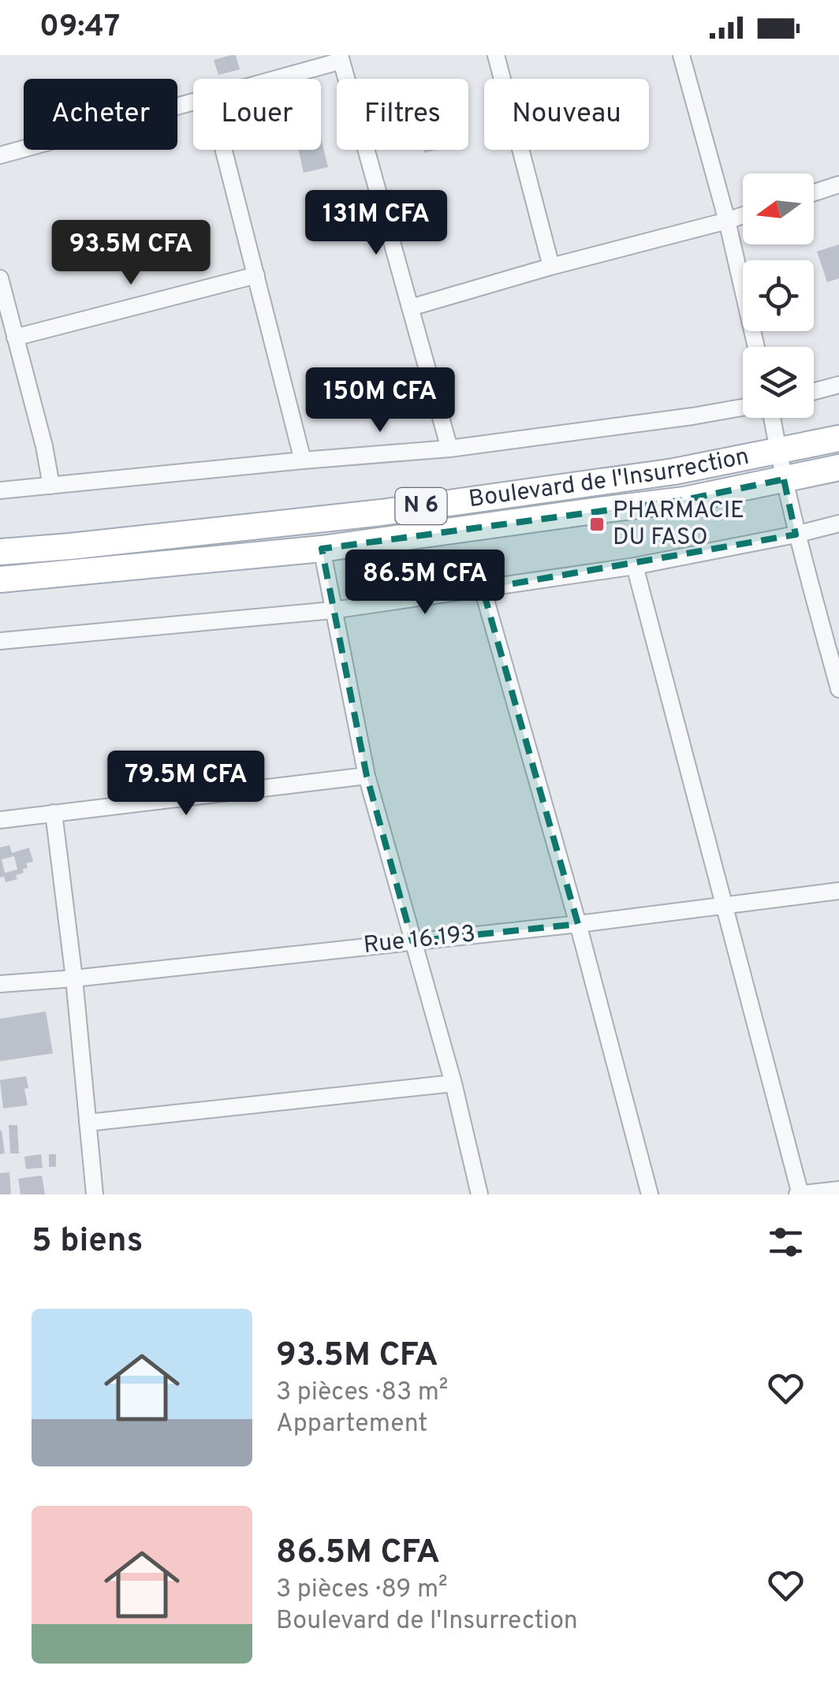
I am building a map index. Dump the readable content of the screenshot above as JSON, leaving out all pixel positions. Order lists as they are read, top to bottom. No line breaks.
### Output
{"streets":{"main road":["Boulevard de l'Insurrection","N 6"],"street":["Rue 16.193"]},"places":{"transit":["PHARMACIE DU FASO"]},"north":"left","page":{"status":"09:47","chip":["Acheter","Louer","Filtres","Nouveau"],"price":["131M CFA","93.5M CFA","150M CFA","86.5M CFA","79.5M CFA"],"heading":"5 biens","list":[{"name":"93.5M CFA","note":"3 pièces · 83 m² · Appartement"},{"name":"86.5M CFA","note":"3 pièces · 89 m² · Boulevard de l'Insurrection"}]}}
